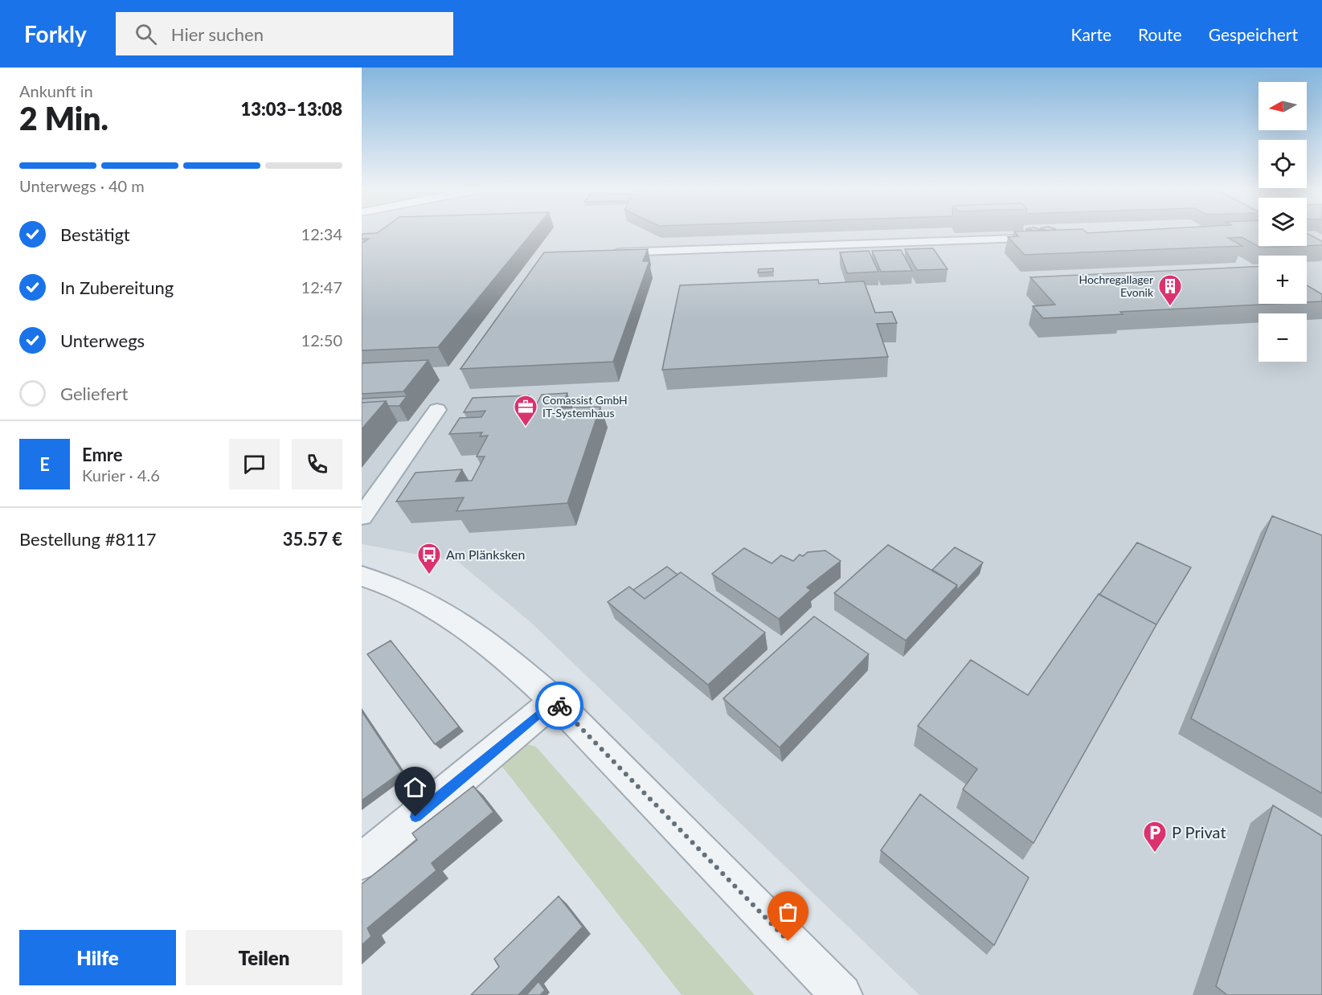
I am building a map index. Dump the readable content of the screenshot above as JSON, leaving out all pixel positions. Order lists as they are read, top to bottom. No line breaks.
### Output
{"places":{"building":["Hochregallager Evonik"],"office":["Comassist GmbH IT-Systemhaus"],"bus stop":["Am Plänksken"],"parking":["P Privat"]},"north":"left","page":{"header":"Forkly","search":"Hier suchen","nav":["Karte","Route","Gespeichert"],"heading":["2 Min.","Ankunft in","13:03–13:08"],"panel":["Emre","Kurier · 4.6","Bestellung #8117","35.57 €"],"map_buttons":["+","−"],"bar":"Unterwegs · 40 m","list":[["Bestätigt","12:34"],["In Zubereitung","12:47"],["Unterwegs","12:50"],"Geliefert"],"round":"E","buttons":["Hilfe","Teilen"]}}
